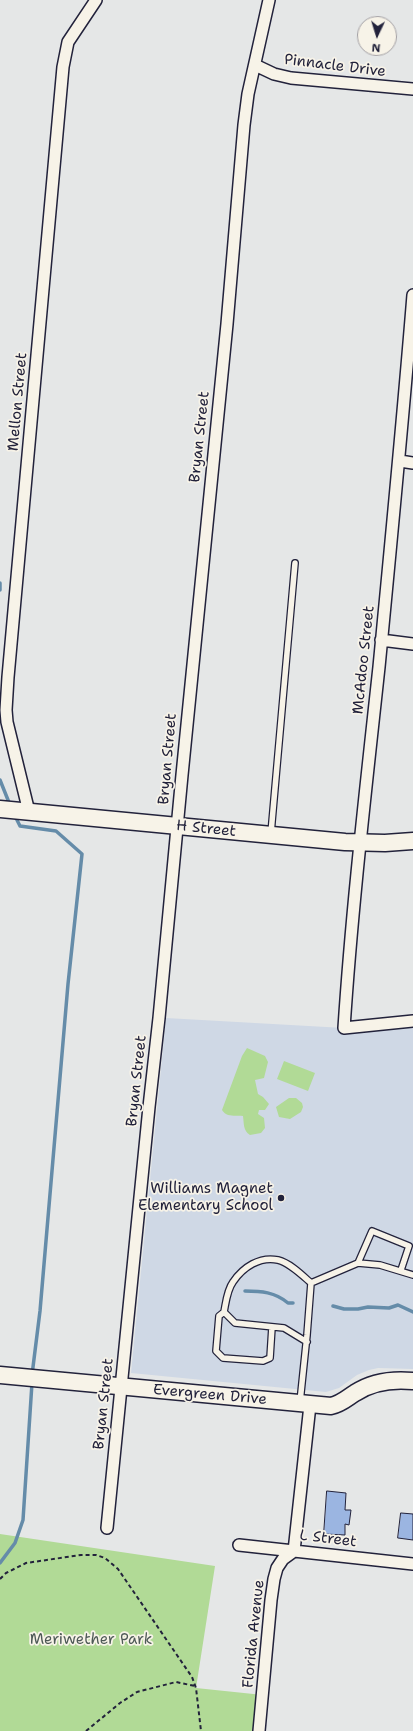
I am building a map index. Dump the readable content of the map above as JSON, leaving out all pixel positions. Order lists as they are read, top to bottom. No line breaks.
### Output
{"streets":{"street":["Pinnacle Drive","Mellon Street","Bryan Street","McAdoo Street","H Street","Evergreen Drive","L Street","Florida Avenue"]},"crossings":[["Pinnacle Drive","Bryan Street"],["Mellon Street","H Street"],["Bryan Street","H Street"],["Bryan Street","Evergreen Drive"],["McAdoo Street","H Street"],["L Street","Florida Avenue"]],"parks":["Meriwether Park"],"places":["Williams Magnet Elementary School"],"north":"bottom"}
